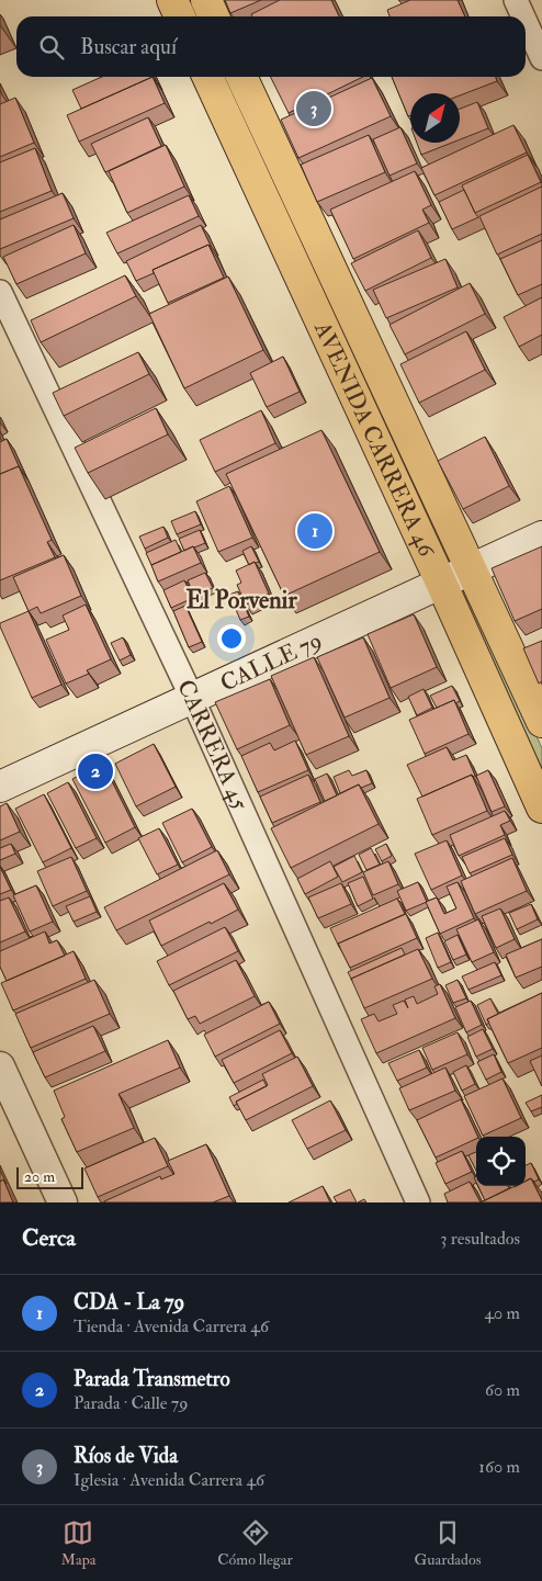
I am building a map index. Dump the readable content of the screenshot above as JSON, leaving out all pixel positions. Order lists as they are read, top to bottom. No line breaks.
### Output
{"streets":{"main road":["AVENIDA CARRERA 46","CALLE 79"],"street":["CARRERA 45"]},"crossings":[["AVENIDA CARRERA 46","CALLE 79"],["CALLE 79","CARRERA 45"]],"districts":["El Porvenir"],"scale_bar":"20 m","north":"top right","page":{"search":"Buscar aquí","pins":["3","1","2"],"scale":"20 m","heading":["Cerca","3 resultados"],"list":[{"mark":"1","name":"CDA - La 79","note":"Tienda · Avenida Carrera 46","value":"40 m"},{"mark":"2","name":"Parada Transmetro","note":"Parada · Calle 79","value":"60 m"},{"mark":"3","name":"Ríos de Vida","note":"Iglesia · Avenida Carrera 46","value":"160 m"}],"nav":["Mapa","Cómo llegar","Guardados"]}}
